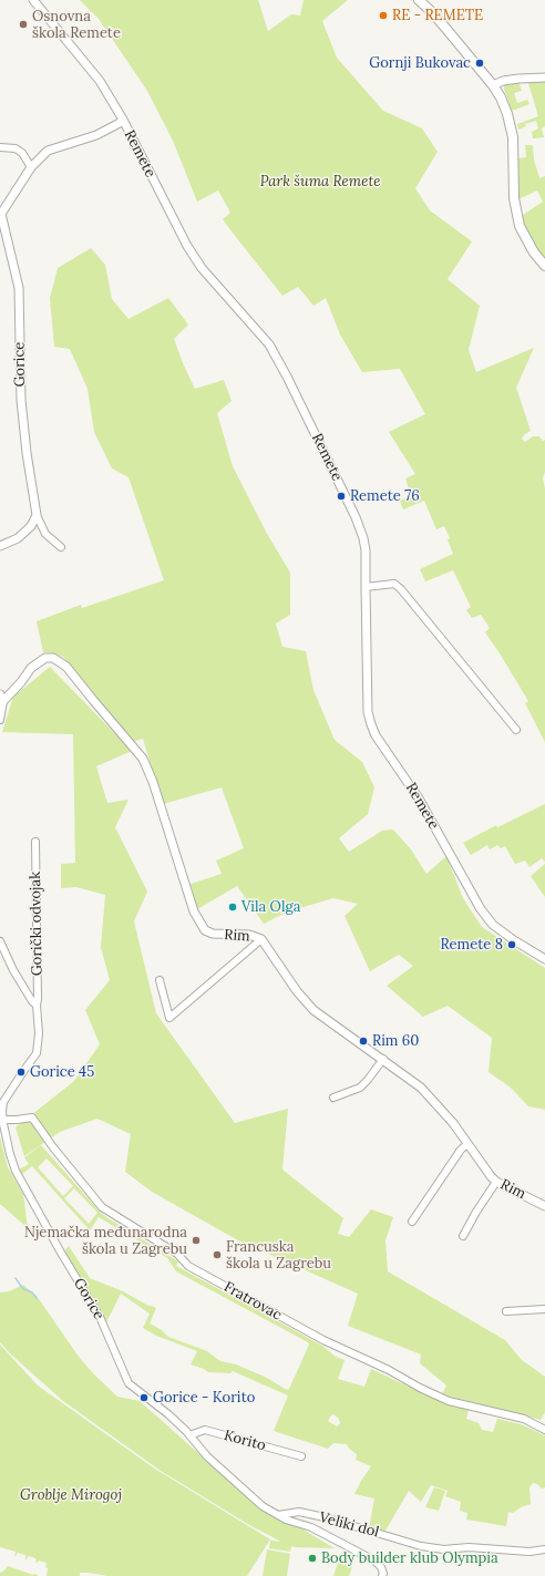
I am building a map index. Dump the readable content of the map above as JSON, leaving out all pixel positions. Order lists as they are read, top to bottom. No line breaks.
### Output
{"streets":{"street":["Remete","Gorice","Gorički odvojak","Rim","Fratrovac","Korito","Veliki dol"]},"crossings":[["Remete","Gorice"],["Gorice","Gorički odvojak"],["Gorice","Fratrovac"],["Gorice","Korito"],["Gorice","Veliki dol"]],"parks":["Park šuma Remete","Groblje Mirogoj"],"places":["RE - REMETE","Osnovna škola Remete","Gornji Bukovac","Remete 76","Vila Olga","Remete 8","Rim 60","Gorice 45","Njemačka međunarodna škola u Zagrebu","Francuska škola u Zagrebu","Gorice - Korito","Body builder klub Olympia"]}
